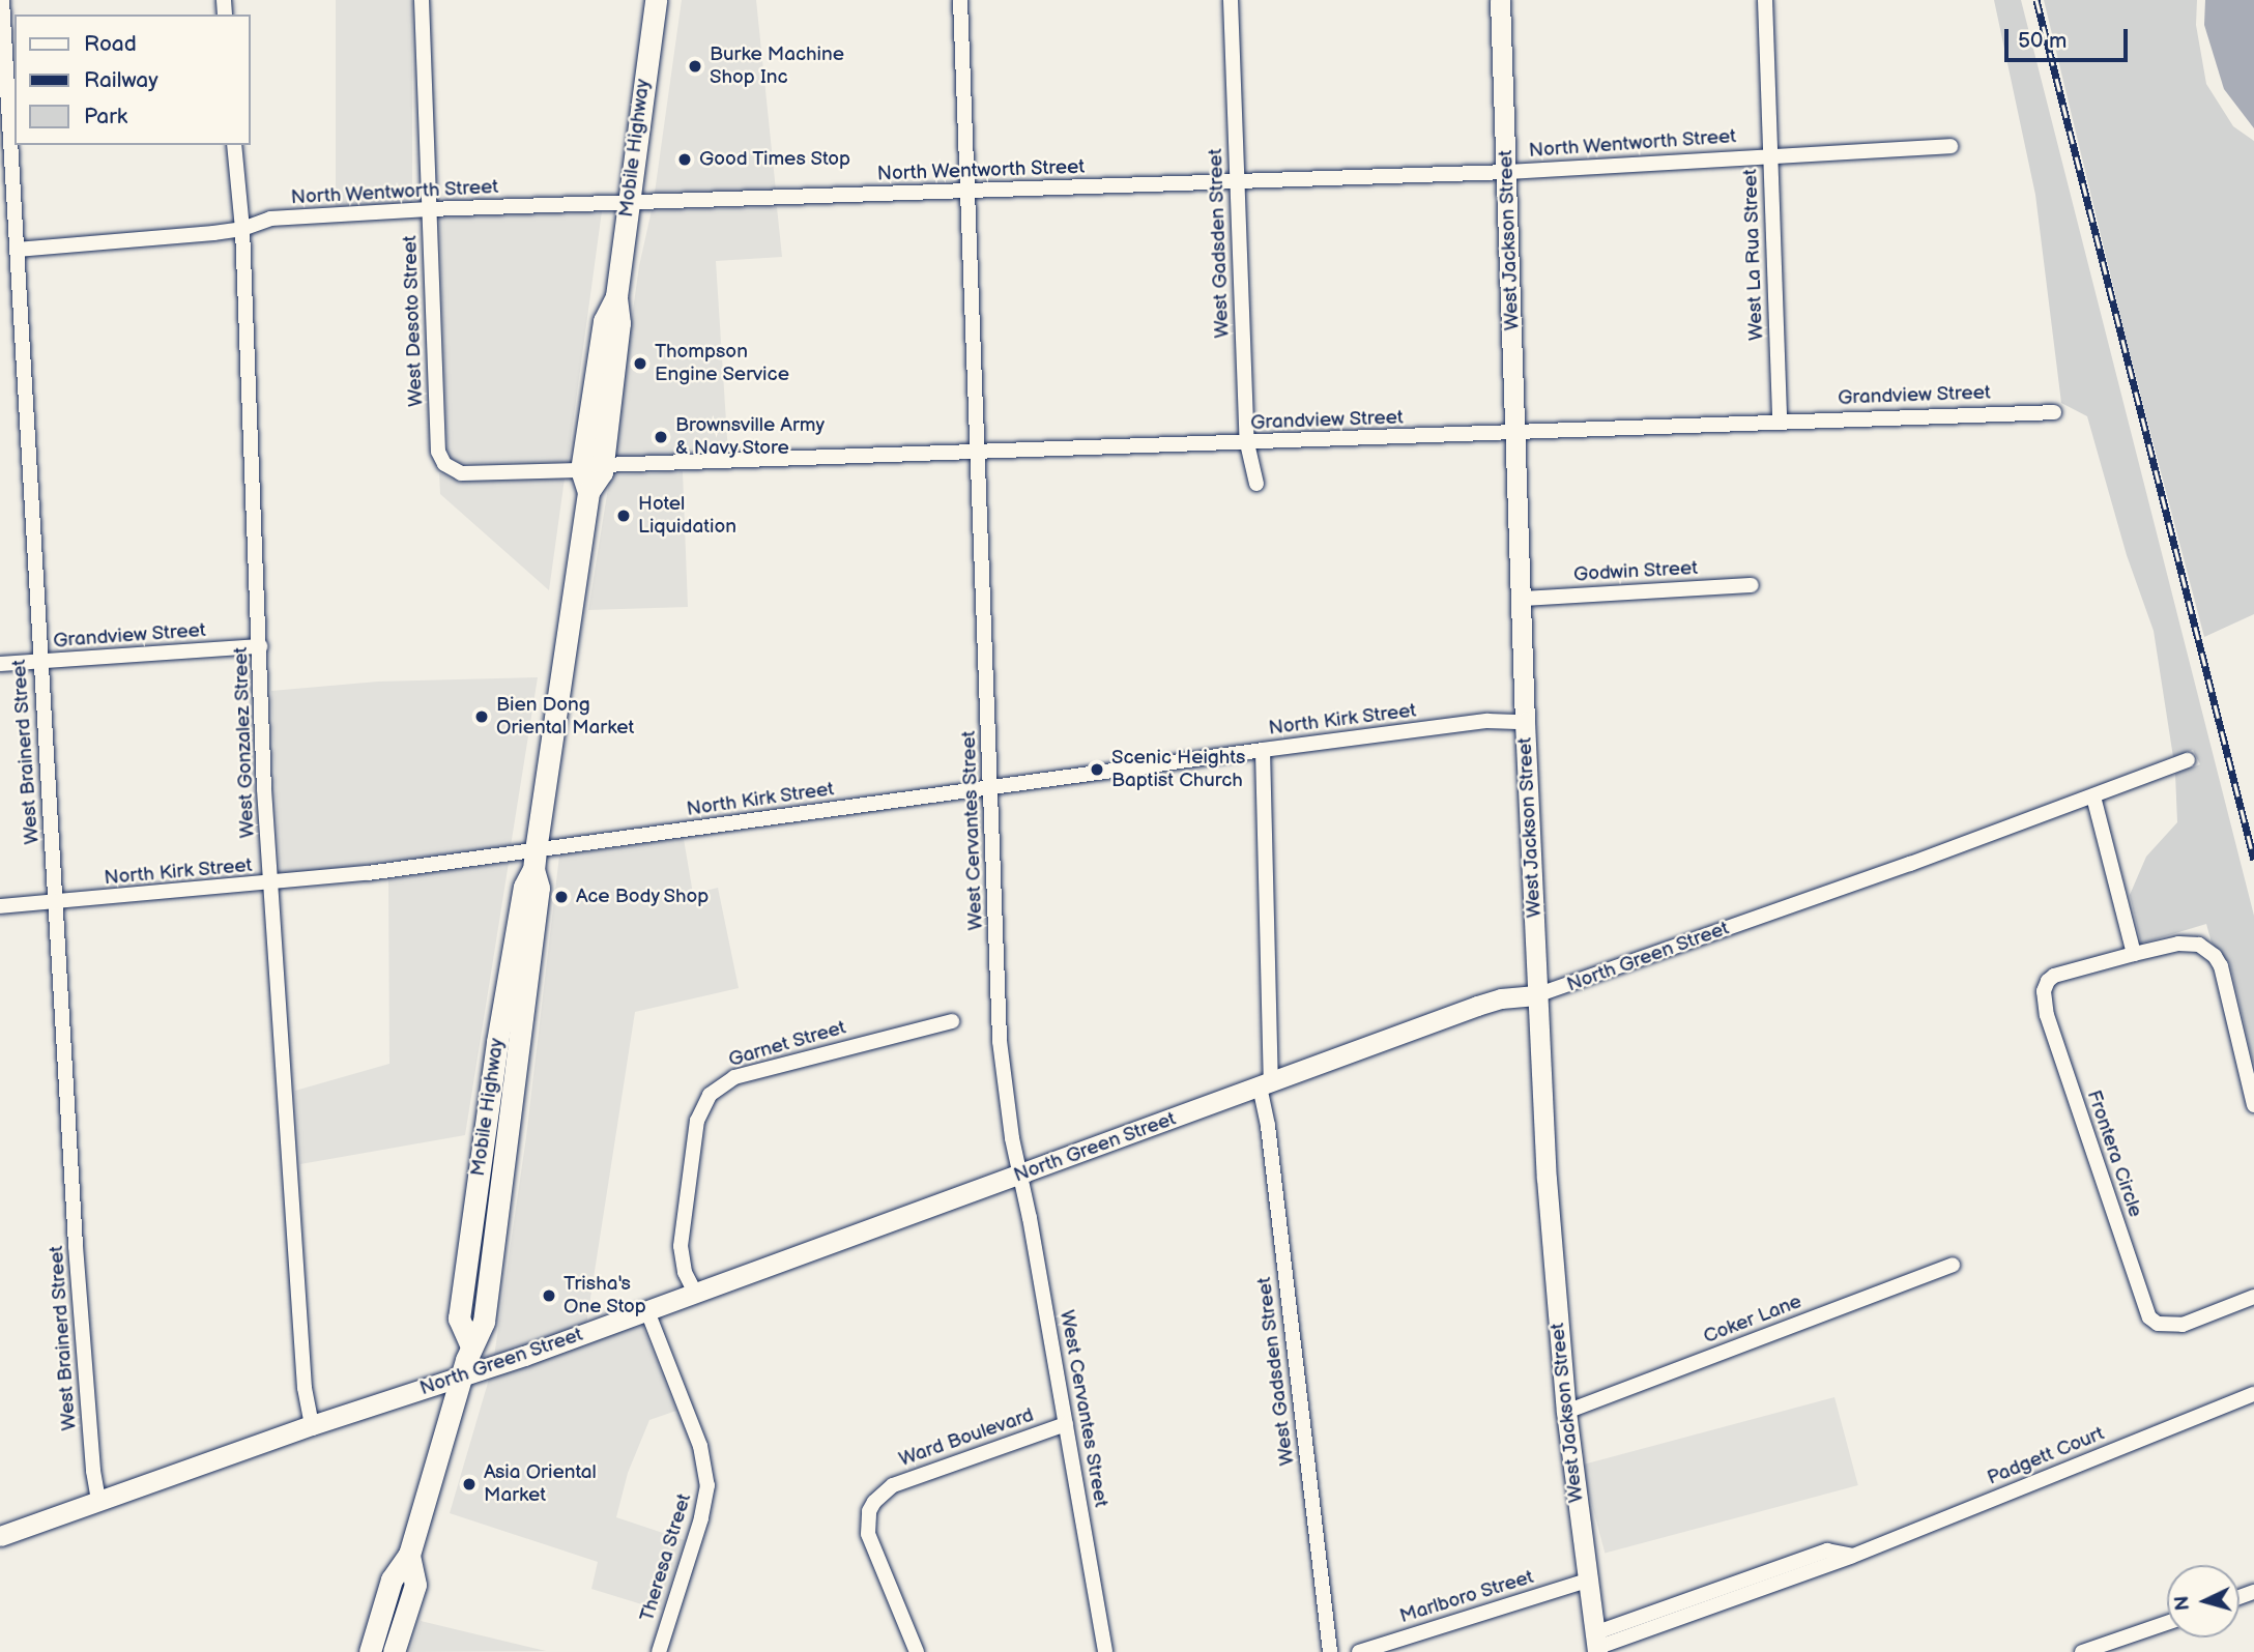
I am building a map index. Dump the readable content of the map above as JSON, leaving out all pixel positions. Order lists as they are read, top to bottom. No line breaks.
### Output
{"streets":{"main road":["Mobile Highway"],"street":["North Wentworth Street","West Jackson Street","West Gadsden Street","West La Rua Street","West Desoto Street","Grandview Street","Godwin Street","North Kirk Street","West Gonzalez Street","West Brainerd Street","West Cervantes Street","North Green Street","Garnet Street","Frontera Circle","Coker Lane","Ward Boulevard","Padgett Court","Theresa Street","Marlboro Street"]},"crossings":[["North Wentworth Street","Mobile Highway"],["North Wentworth Street","West Jackson Street"],["North Wentworth Street","West Gadsden Street"],["North Wentworth Street","West La Rua Street"],["North Wentworth Street","West Desoto Street"],["North Wentworth Street","West Gonzalez Street"],["North Wentworth Street","West Brainerd Street"],["North Wentworth Street","West Cervantes Street"],["Mobile Highway","Grandview Street"],["Mobile Highway","North Kirk Street"],["Mobile Highway","North Green Street"],["West Jackson Street","Grandview Street"],["West Jackson Street","Godwin Street"],["West Jackson Street","North Kirk Street"],["West Jackson Street","North Green Street"],["West Jackson Street","Coker Lane"],["West Jackson Street","Padgett Court"],["West Jackson Street","Marlboro Street"],["West Gadsden Street","Grandview Street"],["West Gadsden Street","North Kirk Street"],["West Gadsden Street","North Green Street"],["West La Rua Street","Grandview Street"],["West Desoto Street","Grandview Street"],["Grandview Street","West Gonzalez Street"],["Grandview Street","West Brainerd Street"],["Grandview Street","West Cervantes Street"],["North Kirk Street","West Gonzalez Street"],["North Kirk Street","West Brainerd Street"],["North Kirk Street","West Cervantes Street"],["West Gonzalez Street","North Green Street"],["West Brainerd Street","North Green Street"],["West Cervantes Street","North Green Street"],["West Cervantes Street","Ward Boulevard"],["North Green Street","Garnet Street"],["North Green Street","Theresa Street"]],"places":["Burke Machine Shop Inc","Good Times Stop","Thompson Engine Service","Brownsville Army & Navy Store","Hotel Liquidation","Bien Dong Oriental Market","Scenic Heights Baptist Church","Ace Body Shop","Trisha's One Stop","Asia Oriental Market"],"legend":["Road","Railway","Park"],"scale_bar":"50 m","north":"left"}
